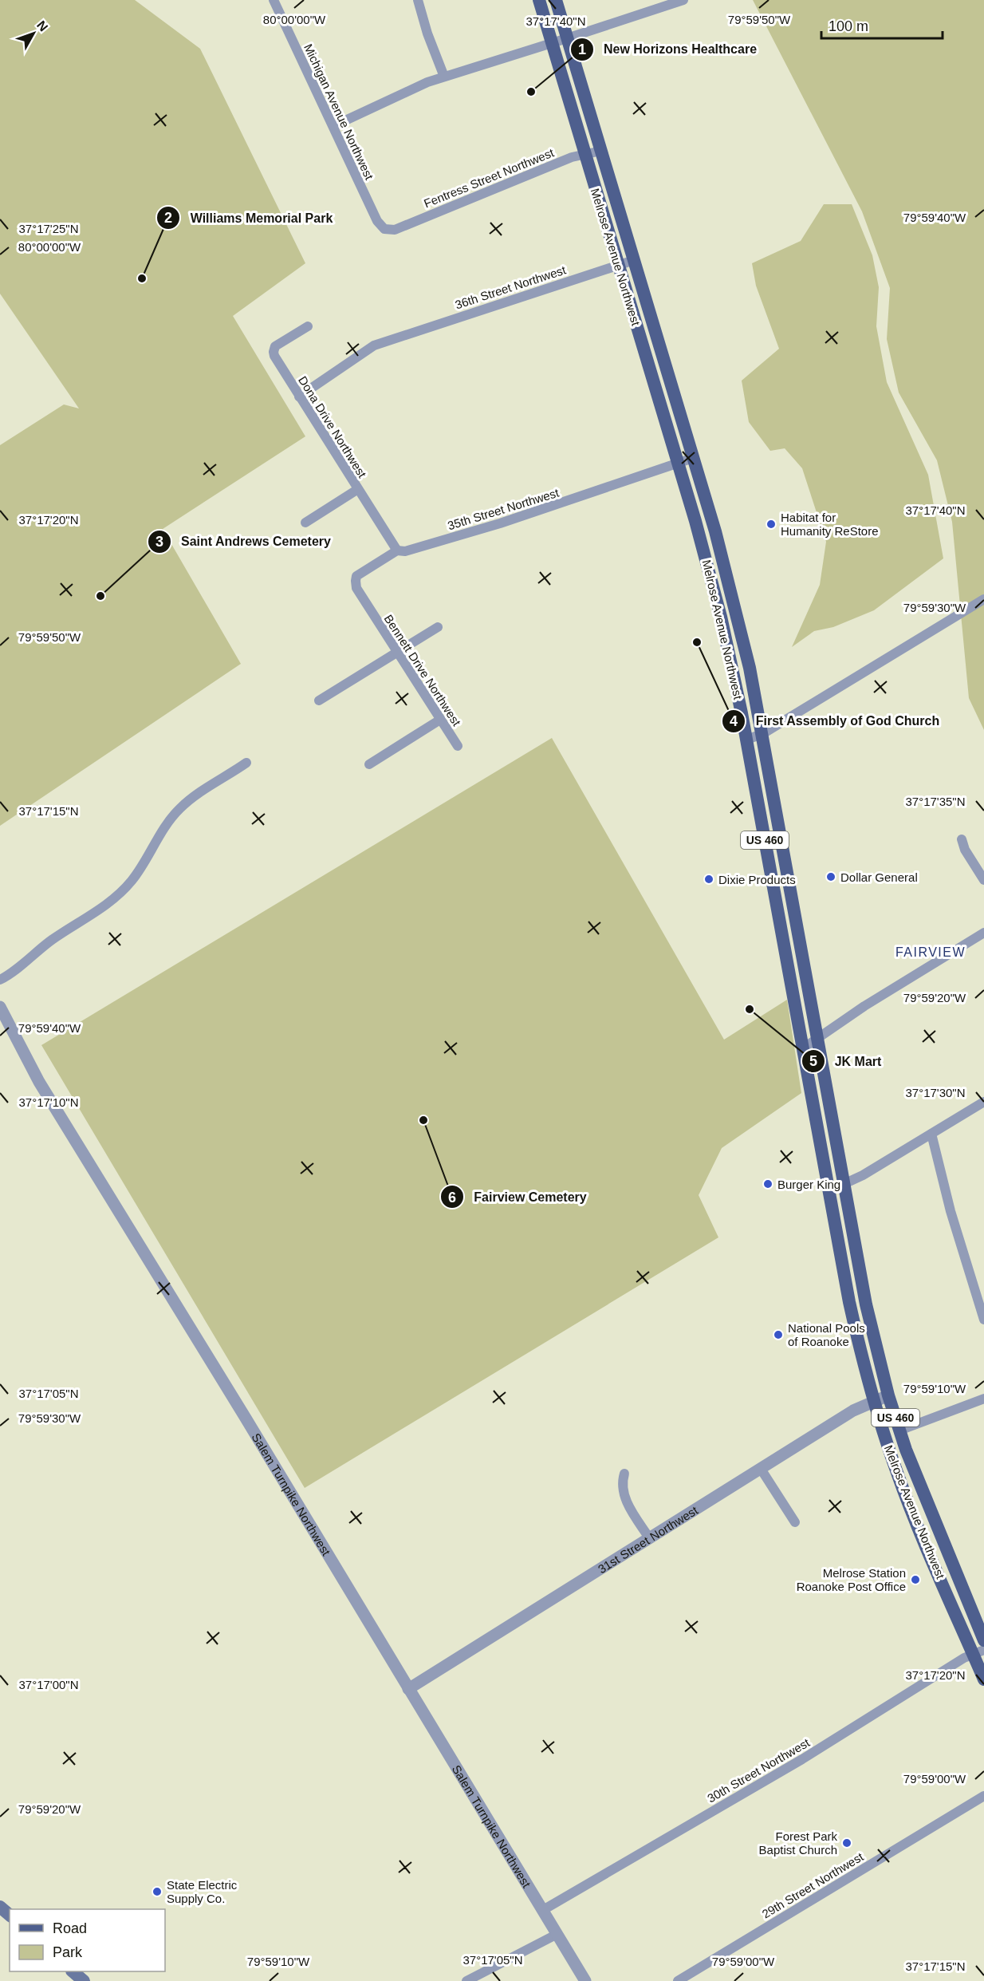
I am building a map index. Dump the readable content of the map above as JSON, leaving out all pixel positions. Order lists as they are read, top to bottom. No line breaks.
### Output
{"streets":{"main road":["Melrose Avenue Northwest","US 460"],"street":["Michigan Avenue Northwest","Fentress Street Northwest","36th Street Northwest","Dona Drive Northwest","35th Street Northwest","Bennett Drive Northwest","Salem Turnpike Northwest","31st Street Northwest","30th Street Northwest","29th Street Northwest"]},"crossings":[["Michigan Avenue Northwest","Fentress Street Northwest"],["Fentress Street Northwest","Melrose Avenue Northwest"],["Melrose Avenue Northwest","36th Street Northwest"],["Melrose Avenue Northwest","35th Street Northwest"],["Melrose Avenue Northwest","31st Street Northwest"],["Melrose Avenue Northwest","30th Street Northwest"],["36th Street Northwest","Dona Drive Northwest"],["Dona Drive Northwest","35th Street Northwest"],["35th Street Northwest","Bennett Drive Northwest"],["Salem Turnpike Northwest","31st Street Northwest"],["Salem Turnpike Northwest","30th Street Northwest"]],"districts":["FAIRVIEW"],"places":["New Horizons Healthcare","Williams Memorial Park","Habitat for Humanity ReStore","Saint Andrews Cemetery","First Assembly of God Church","Dollar General","Dixie Products","JK Mart","Fairview Cemetery","Burger King","National Pools of Roanoke","Melrose Station Roanoke Post Office","Forest Park Baptist Church","State Electric Supply Co."],"legend":["Road","Park"],"scale_bar":"100 m","north":"top right","coordinates":["80°00'00\"W","79°59'50\"W","37°17'40\"N","79°59'40\"W","37°17'25\"N","37°17'20\"N","79°59'30\"W","37°17'35\"N","37°17'15\"N","79°59'20\"W","37°17'30\"N","37°17'10\"N","79°59'10\"W","37°17'05\"N","37°17'00\"N","79°59'00\"W"]}
